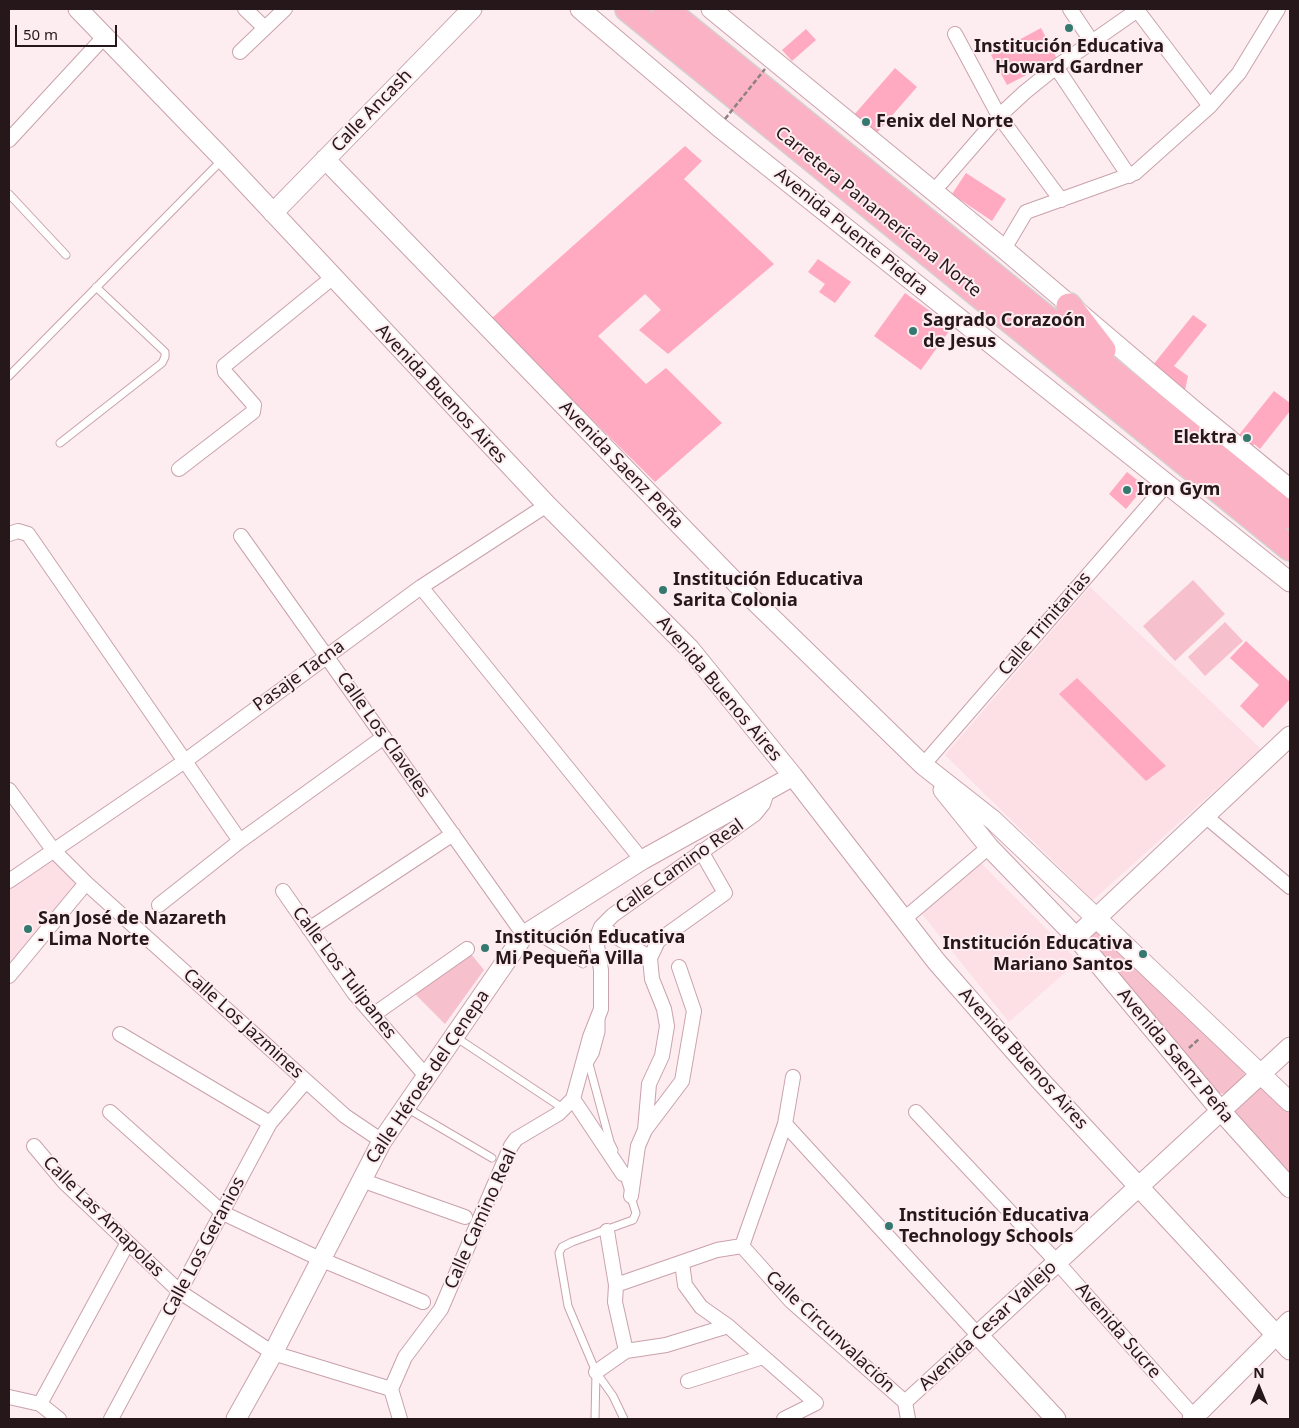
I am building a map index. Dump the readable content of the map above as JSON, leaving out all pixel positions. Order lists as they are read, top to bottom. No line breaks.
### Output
{"streets":{"highway":["Carretera Panamericana Norte"],"main road":["Calle Ancash","Avenida Puente Piedra","Avenida Buenos Aires","Avenida Saenz Peña","Calle Héroes del Cenepa","Avenida Cesar Vallejo"],"street":["Calle Trinitarias","Pasaje Tacna","Calle Los Claveles","Calle Camino Real","Calle Los Tulipanes","Calle Los Jazmines","Calle Las Amapolas","Calle Los Geranios","Avenida Sucre","Calle Circunvalación"]},"crossings":[["Calle Ancash","Avenida Buenos Aires"],["Calle Ancash","Avenida Saenz Peña"],["Avenida Puente Piedra","Calle Trinitarias"],["Avenida Buenos Aires","Pasaje Tacna"],["Avenida Buenos Aires","Calle Héroes del Cenepa"],["Avenida Buenos Aires","Avenida Cesar Vallejo"],["Avenida Saenz Peña","Calle Trinitarias"],["Avenida Saenz Peña","Avenida Cesar Vallejo"],["Pasaje Tacna","Calle Los Claveles"],["Pasaje Tacna","Calle Los Jazmines"],["Calle Los Claveles","Calle Héroes del Cenepa"],["Calle Camino Real","Calle Héroes del Cenepa"],["Calle Camino Real","Calle Las Amapolas"],["Calle Los Tulipanes","Calle Héroes del Cenepa"],["Calle Los Jazmines","Calle Héroes del Cenepa"],["Calle Los Jazmines","Calle Los Geranios"],["Calle Héroes del Cenepa","Calle Las Amapolas"],["Calle Las Amapolas","Calle Los Geranios"],["Avenida Cesar Vallejo","Avenida Sucre"],["Avenida Cesar Vallejo","Calle Circunvalación"]],"places":["Institución Educativa Howard Gardner","Fenix del Norte","Sagrado Corazoón de Jesus","Elektra","Iron Gym","Institución Educativa Sarita Colonia","San José de Nazareth - Lima Norte","Institución Educativa Mi Pequeña Villa","Institución Educativa Mariano Santos","Institución Educativa Technology Schools"],"scale_bar":"50 m","north":"top"}
